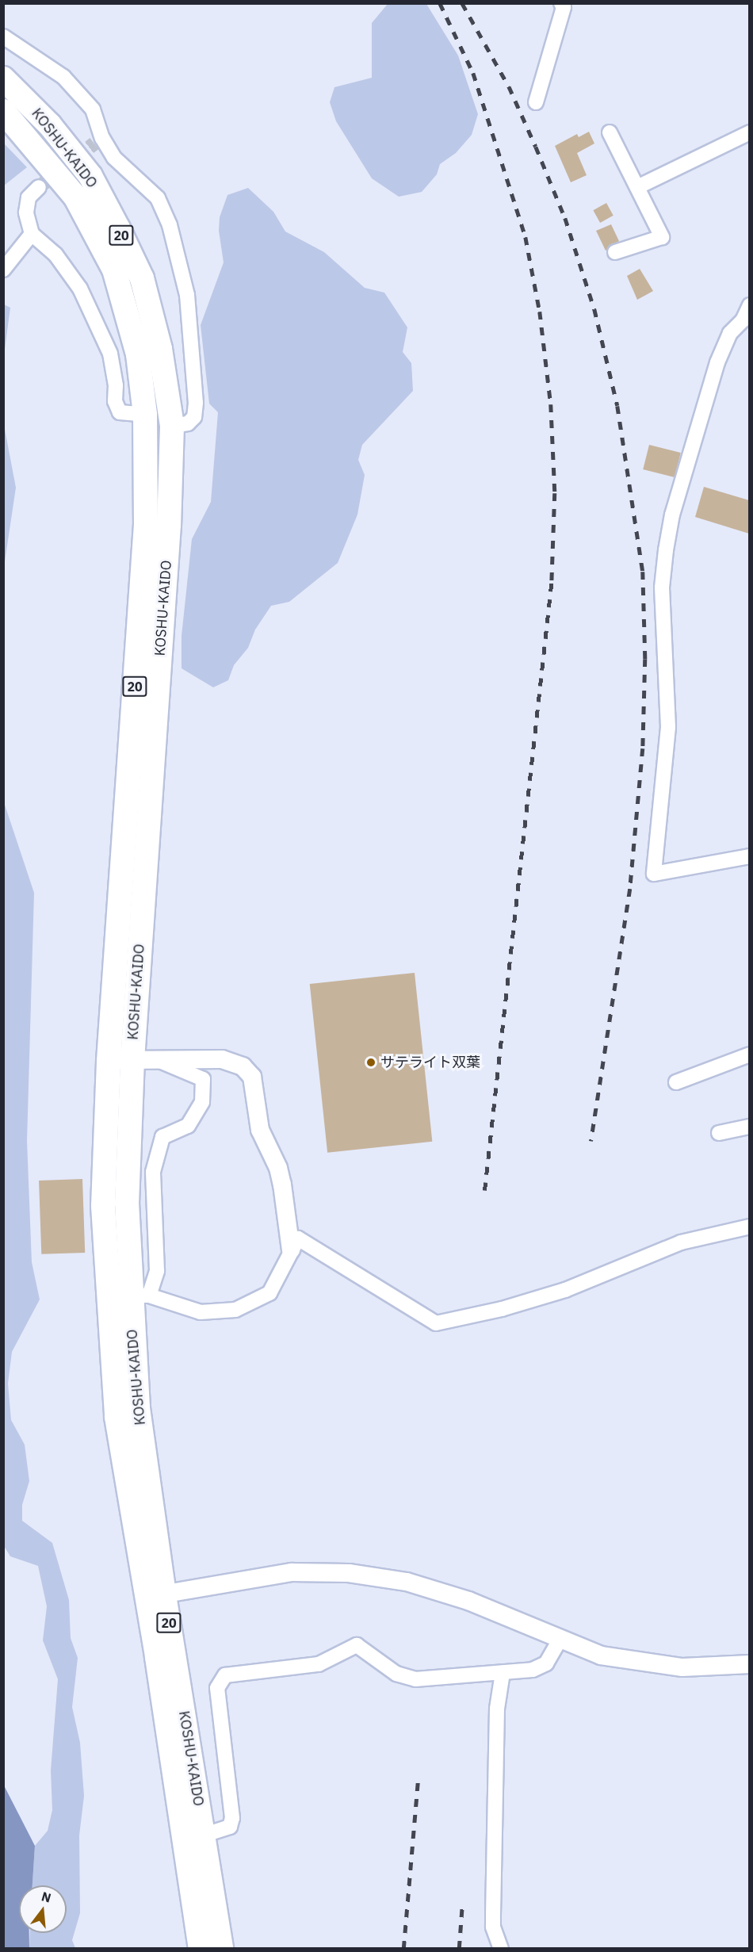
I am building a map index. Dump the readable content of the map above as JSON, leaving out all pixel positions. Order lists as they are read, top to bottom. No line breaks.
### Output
{"streets":{"highway":["KOSHU-KAIDO","20"]},"places":["サテライト双葉"],"north":"top"}
